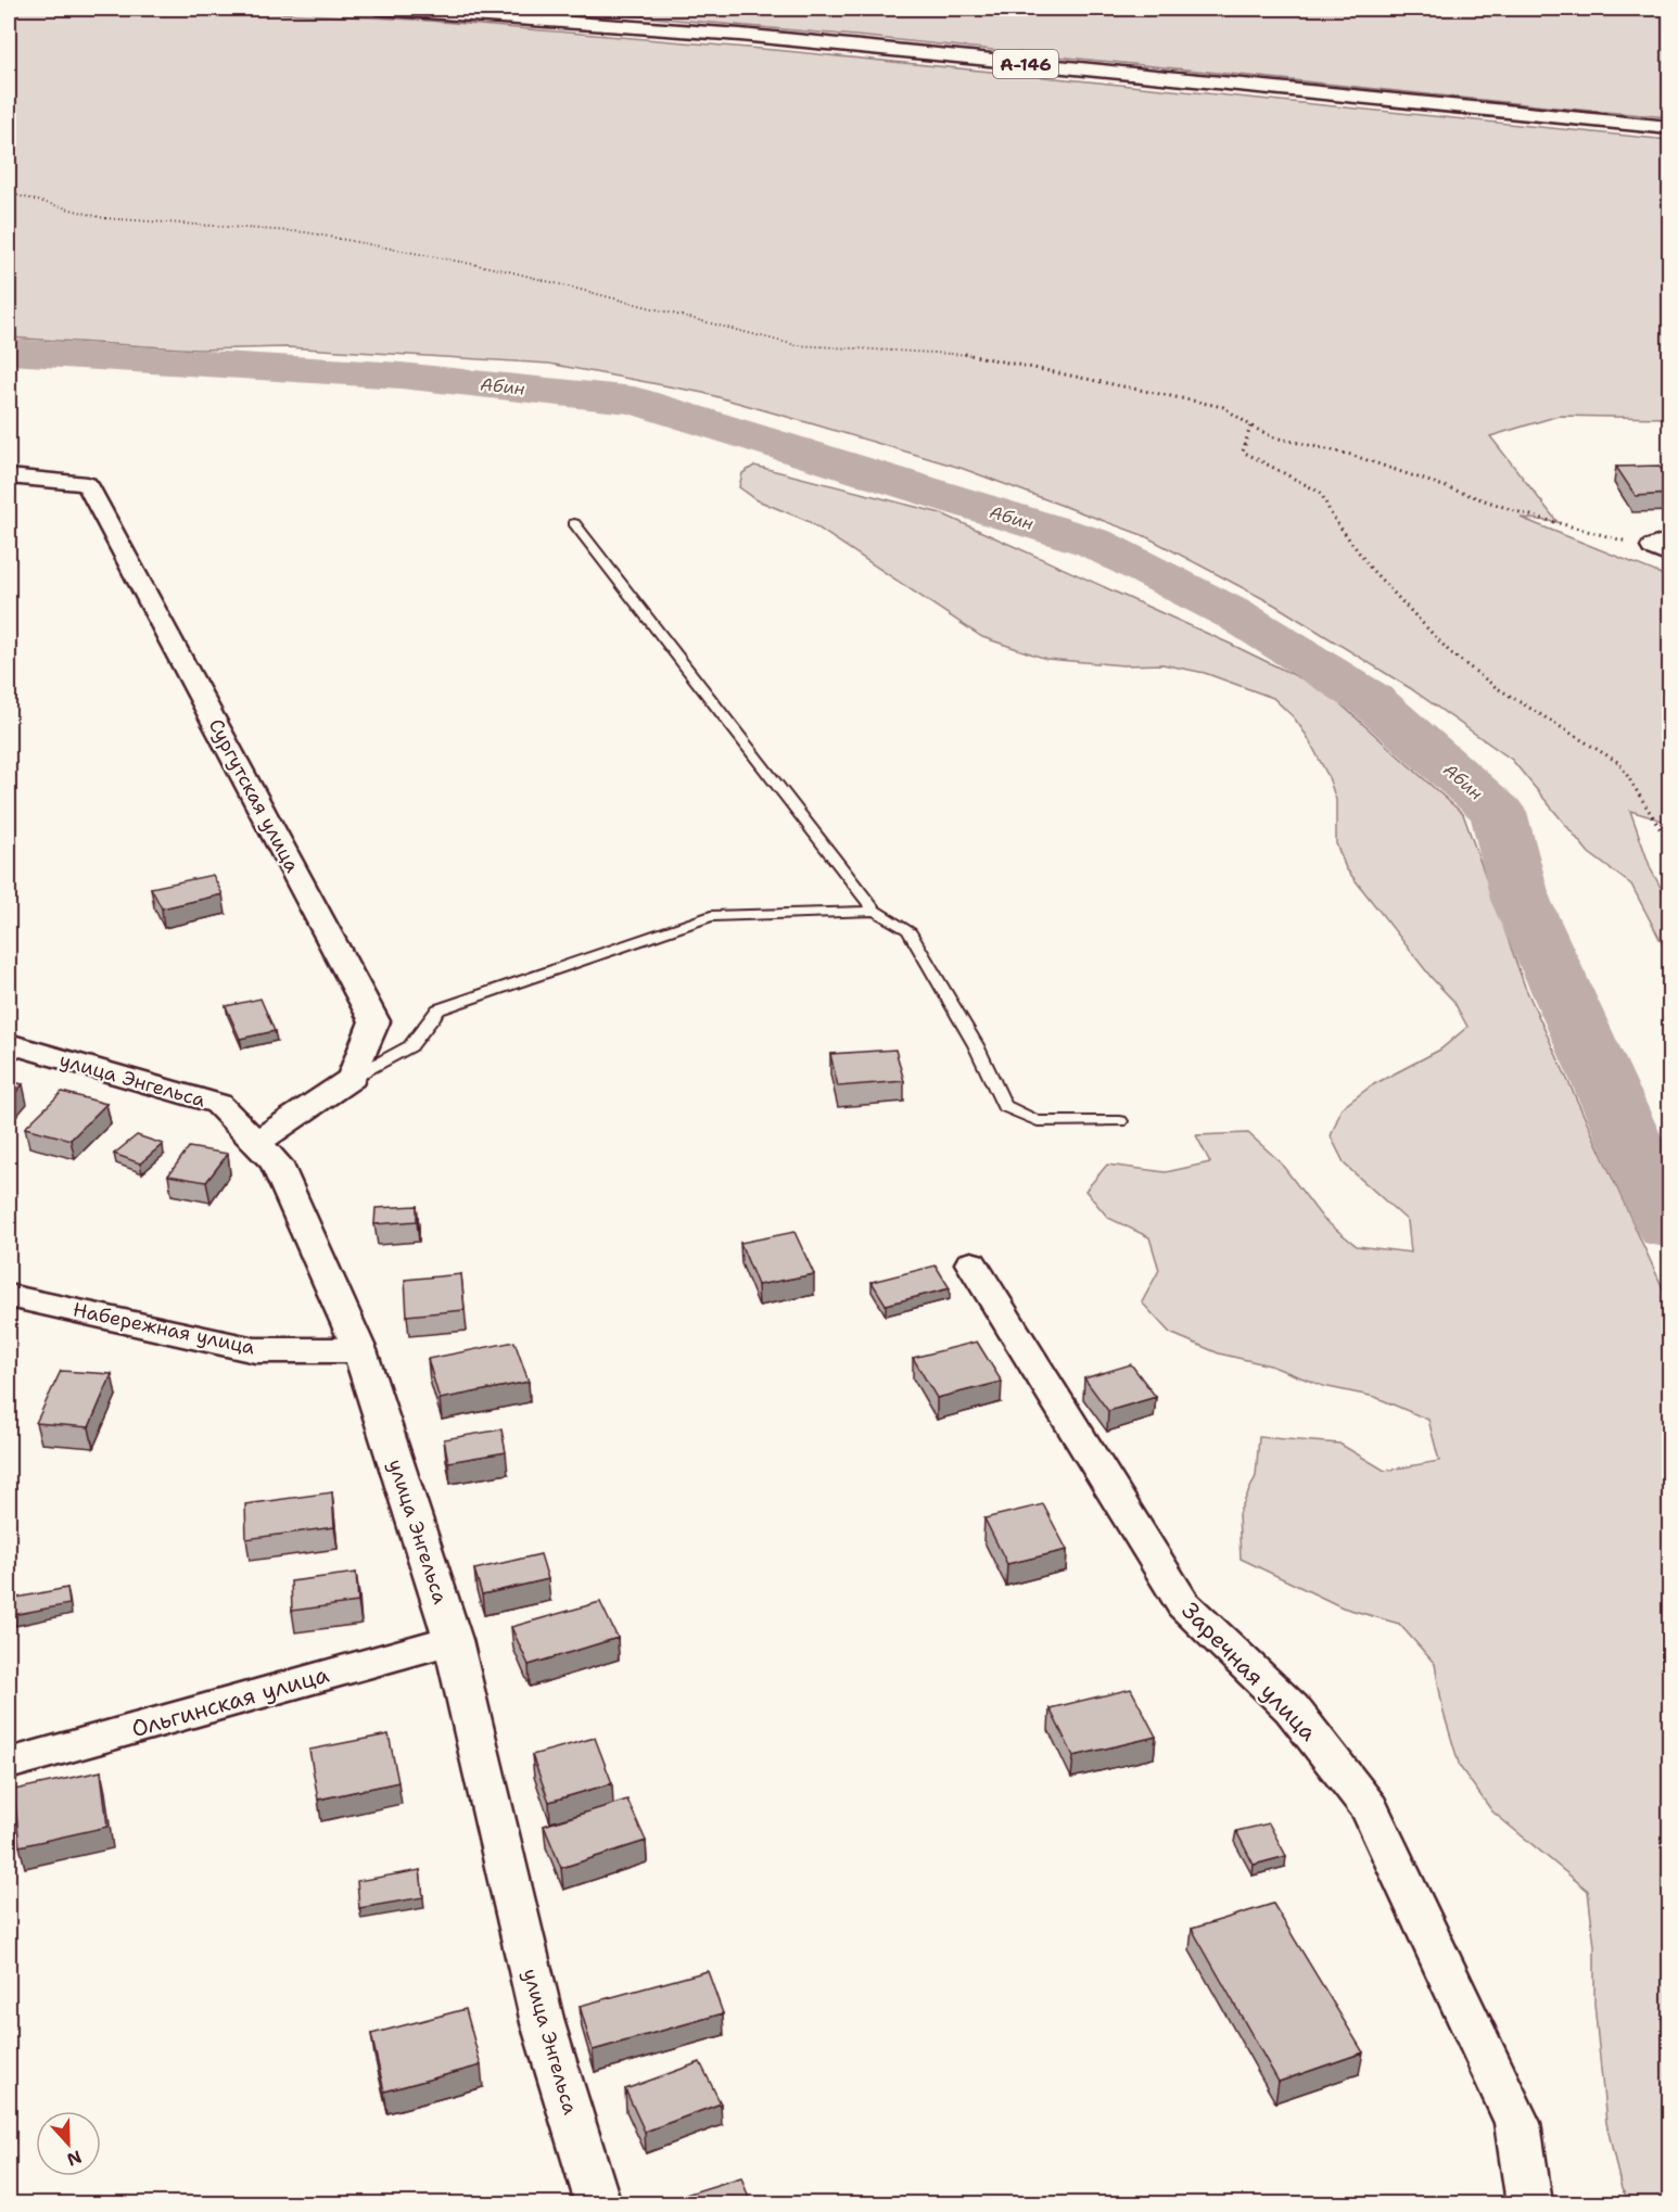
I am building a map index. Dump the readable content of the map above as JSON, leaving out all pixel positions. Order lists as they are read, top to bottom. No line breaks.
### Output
{"streets":{"highway":["А-146"],"street":["Сургутская улица","улица Энгельса","Набережная улица","Заречная улица","Ольгинская улица"]},"crossings":[["улица Энгельса","Набережная улица"],["улица Энгельса","Ольгинская улица"]],"water":["Абин"],"north":"bottom"}
